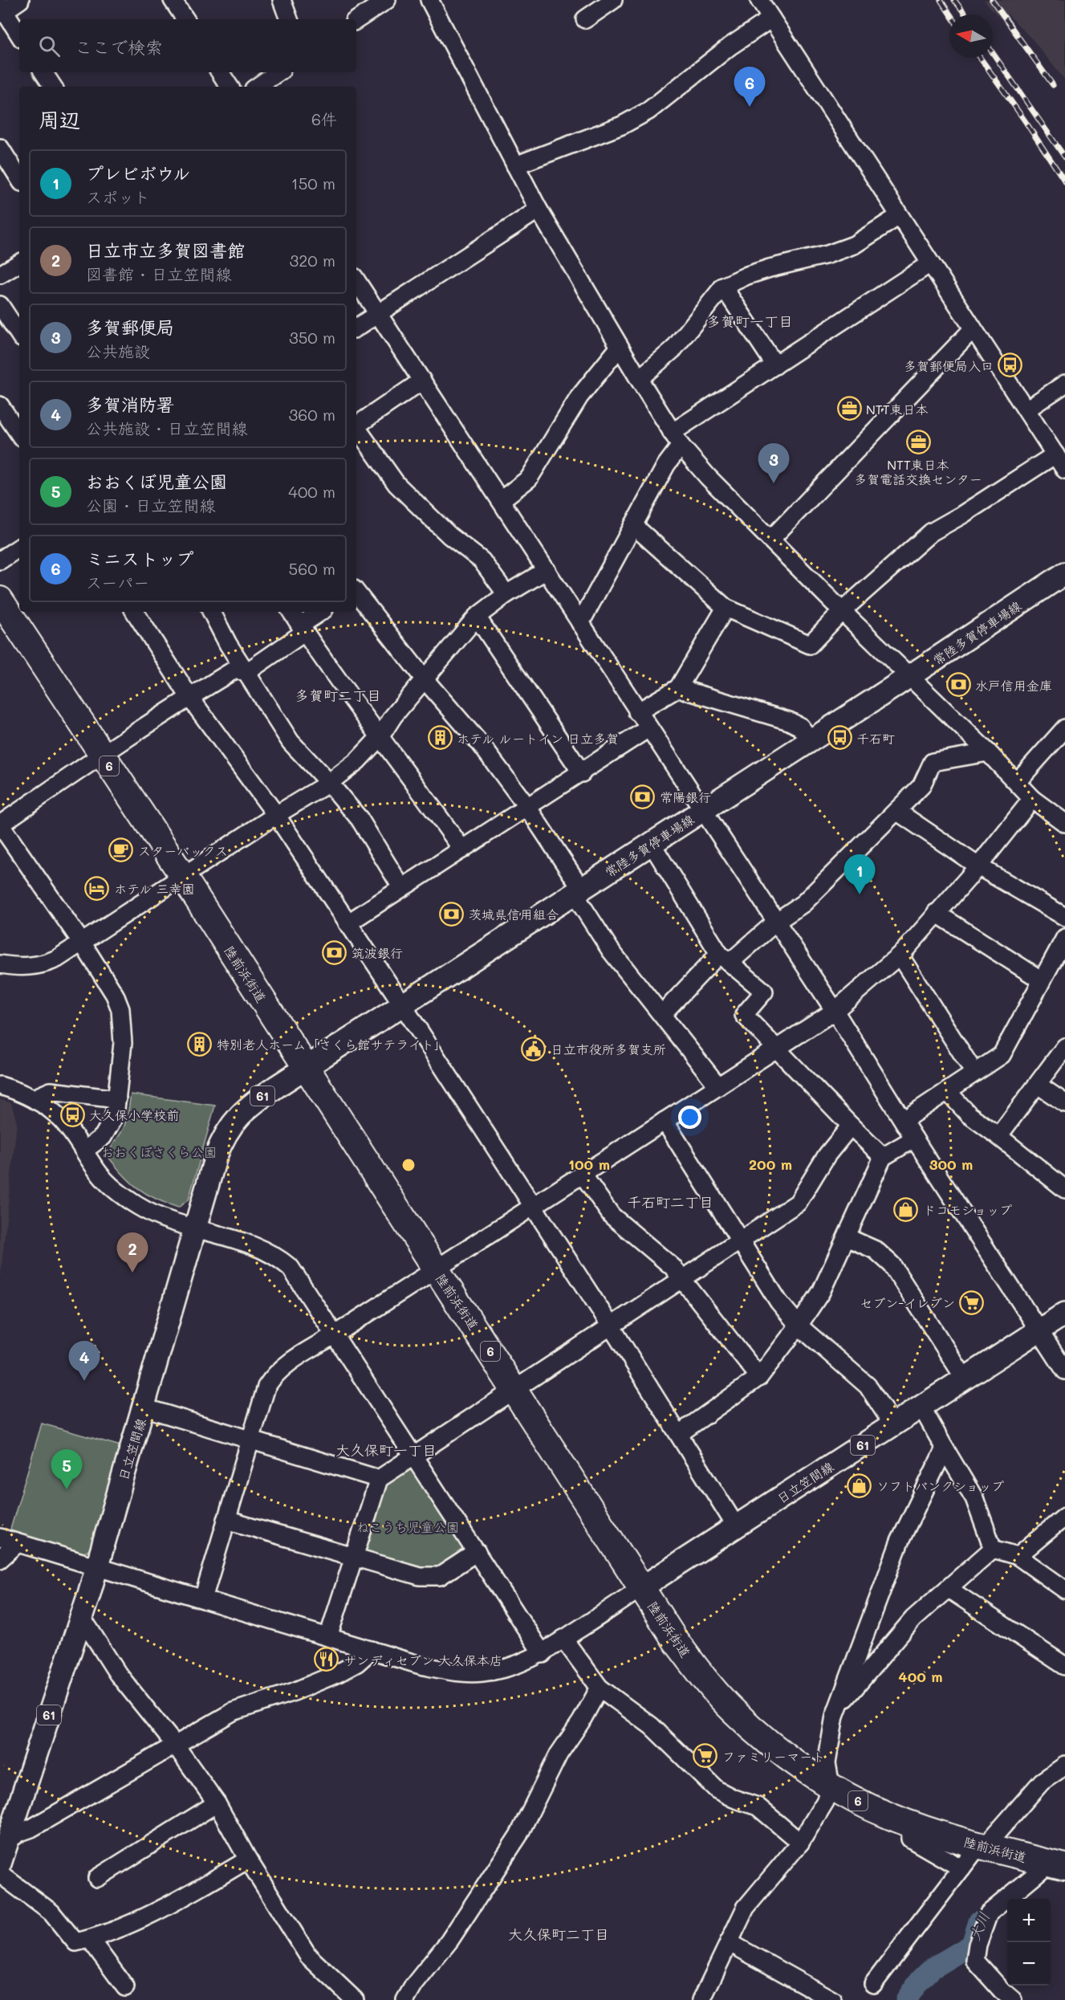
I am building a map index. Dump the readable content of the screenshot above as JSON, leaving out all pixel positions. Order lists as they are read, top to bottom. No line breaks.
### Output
{"streets":{"highway":["6","陸前浜街道"],"main road":["常陸多賀停車場線","61","日立笠間線"]},"crossings":[["常陸多賀停車場線","陸前浜街道"],["常陸多賀停車場線","日立笠間線"],["陸前浜街道","日立笠間線"]],"districts":["多賀町一丁目","多賀町二丁目","千石町二丁目","大久保町一丁目","大久保町二丁目"],"water":["大川"],"parks":["おおくぼさくら公園","ねこうち児童公園"],"places":{"bus stop":["多賀郵便局入口","千石町","大久保小学校前"],"office":["NTT東日本","NTT東日本 多賀電話交換センター"],"bank":["水戸信用金庫","常陽銀行","茨城県信用組合","筑波銀行"],"building":["ホテル ルートイン 日立多賀","特別老人ホーム「さくら館サテライト」"],"cafe":["スターバックス"],"hotel":["ホテル 三幸園"],"public building":["日立市役所多賀支所"],"shop":["ドコモショップ","ソフトバンクショップ"],"supermarket":["セブン-イレブン","ファミリーマート"],"restaurant":["サンディセブン 大久保本店"]},"north":"left","page":{"search":"ここで検索","pins":["6","3","1","2","4","5"],"heading":["周辺","6件"],"list":[{"mark":"1","name":"プレビボウル","note":"スポット","value":"150 m"},{"mark":"2","name":"日立市立多賀図書館","note":"図書館 · 日立笠間線","value":"320 m"},{"mark":"3","name":"多賀郵便局","note":"公共施設","value":"350 m"},{"mark":"4","name":"多賀消防署","note":"公共施設 · 日立笠間線","value":"360 m"},{"mark":"5","name":"おおくぼ児童公園","note":"公園 · 日立笠間線","value":"400 m"},{"mark":"6","name":"ミニストップ","note":"スーパー","value":"560 m"}],"map_buttons":["+","−"]},"rings":["100 m","200 m","300 m","400 m"]}
